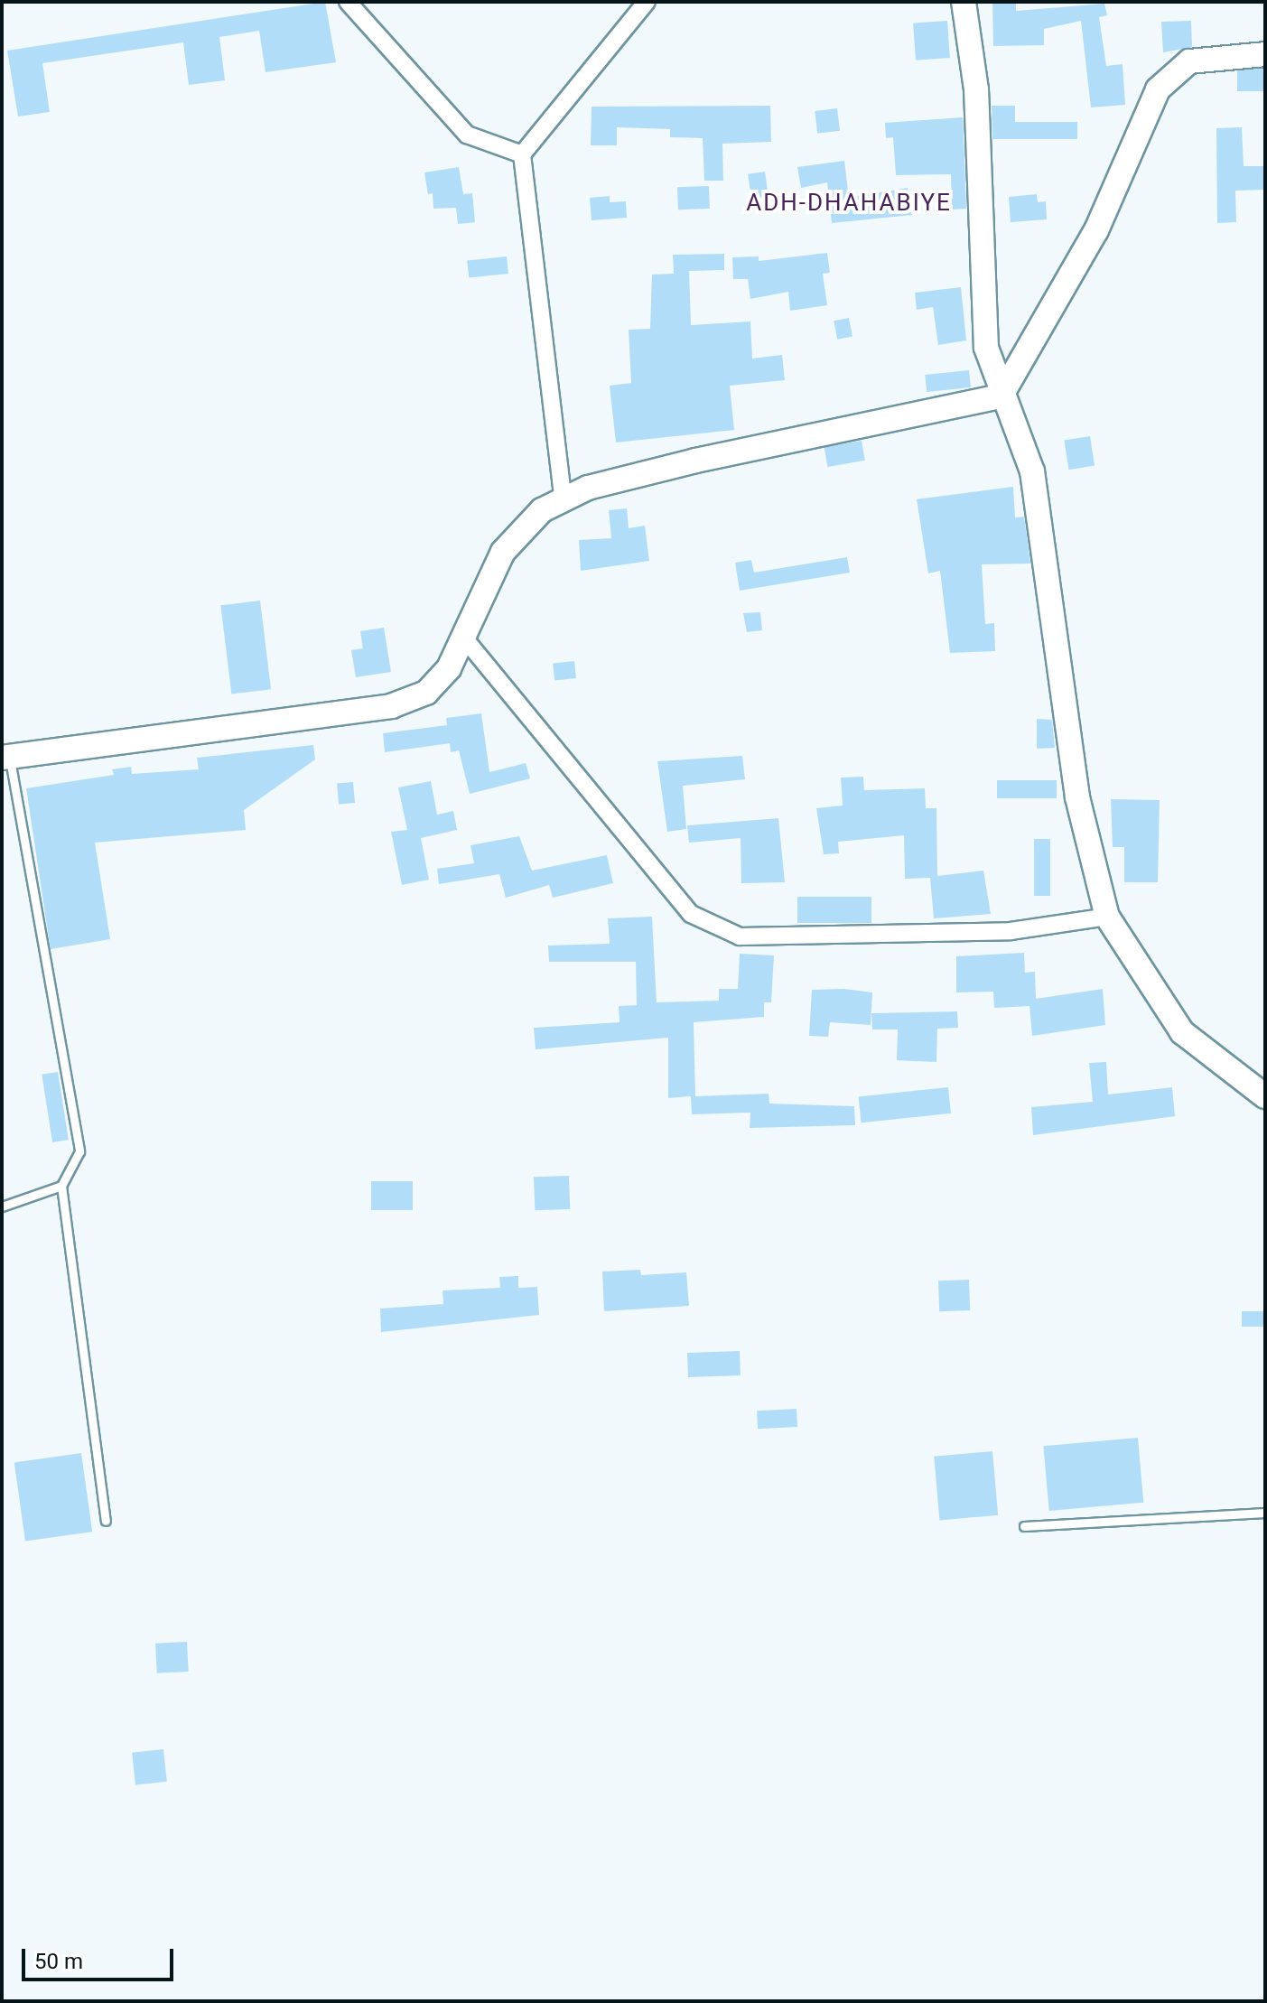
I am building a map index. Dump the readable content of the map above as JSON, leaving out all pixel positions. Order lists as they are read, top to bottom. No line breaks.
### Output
{"districts":["ADH-DHAHABIYE"],"scale_bar":"50 m"}
